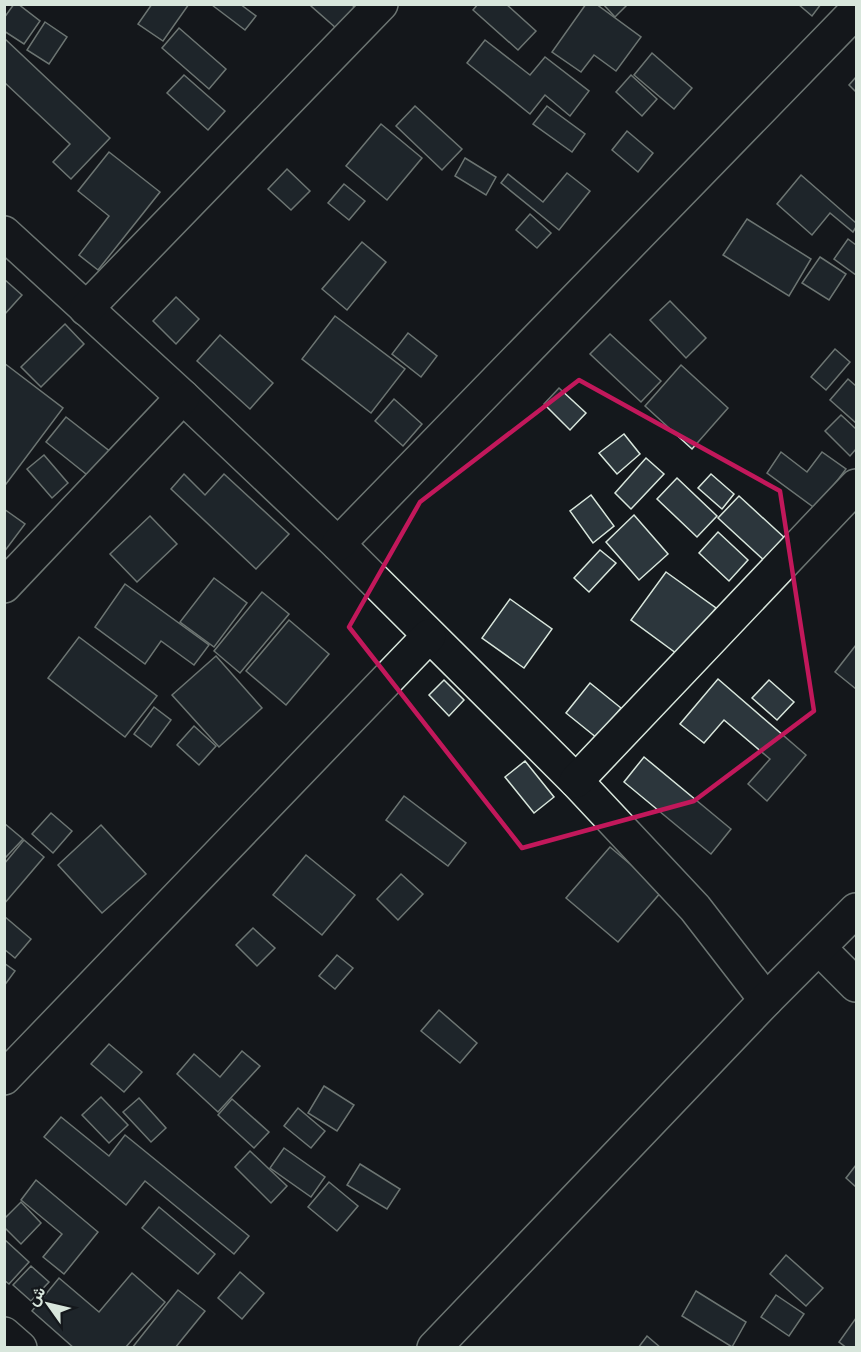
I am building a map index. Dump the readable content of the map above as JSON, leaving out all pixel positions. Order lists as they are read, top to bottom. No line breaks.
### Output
{"north":"top left"}
